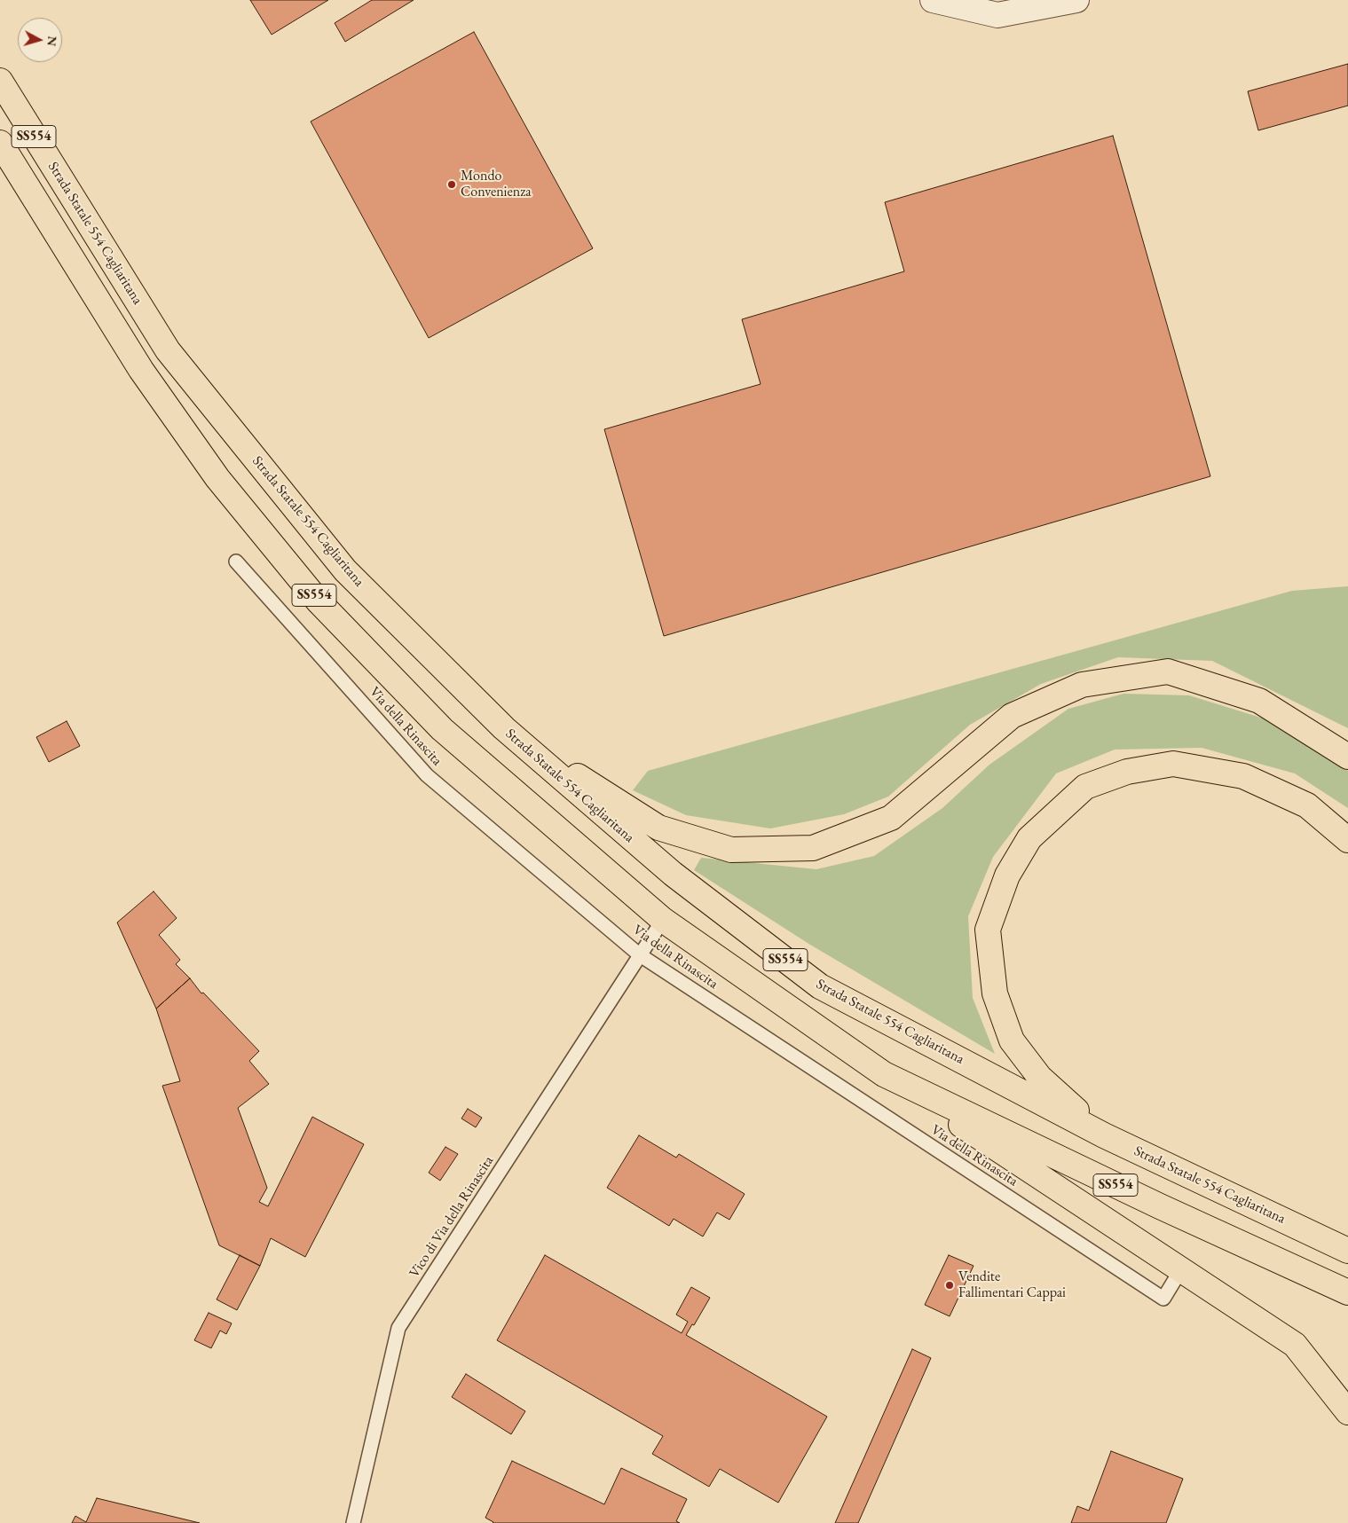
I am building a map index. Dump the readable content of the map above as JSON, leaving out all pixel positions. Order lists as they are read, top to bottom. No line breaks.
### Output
{"streets":{"highway":["SS554","Strada Statale 554 Cagliaritana"],"lane":["Via della Rinascita","Vico di Via della Rinascita"]},"crossings":[["SS554","Vico di Via della Rinascita"],["Via della Rinascita","Vico di Via della Rinascita"]],"places":["Mondo Convenienza","Vendite Fallimentari Cappai"],"north":"right"}
